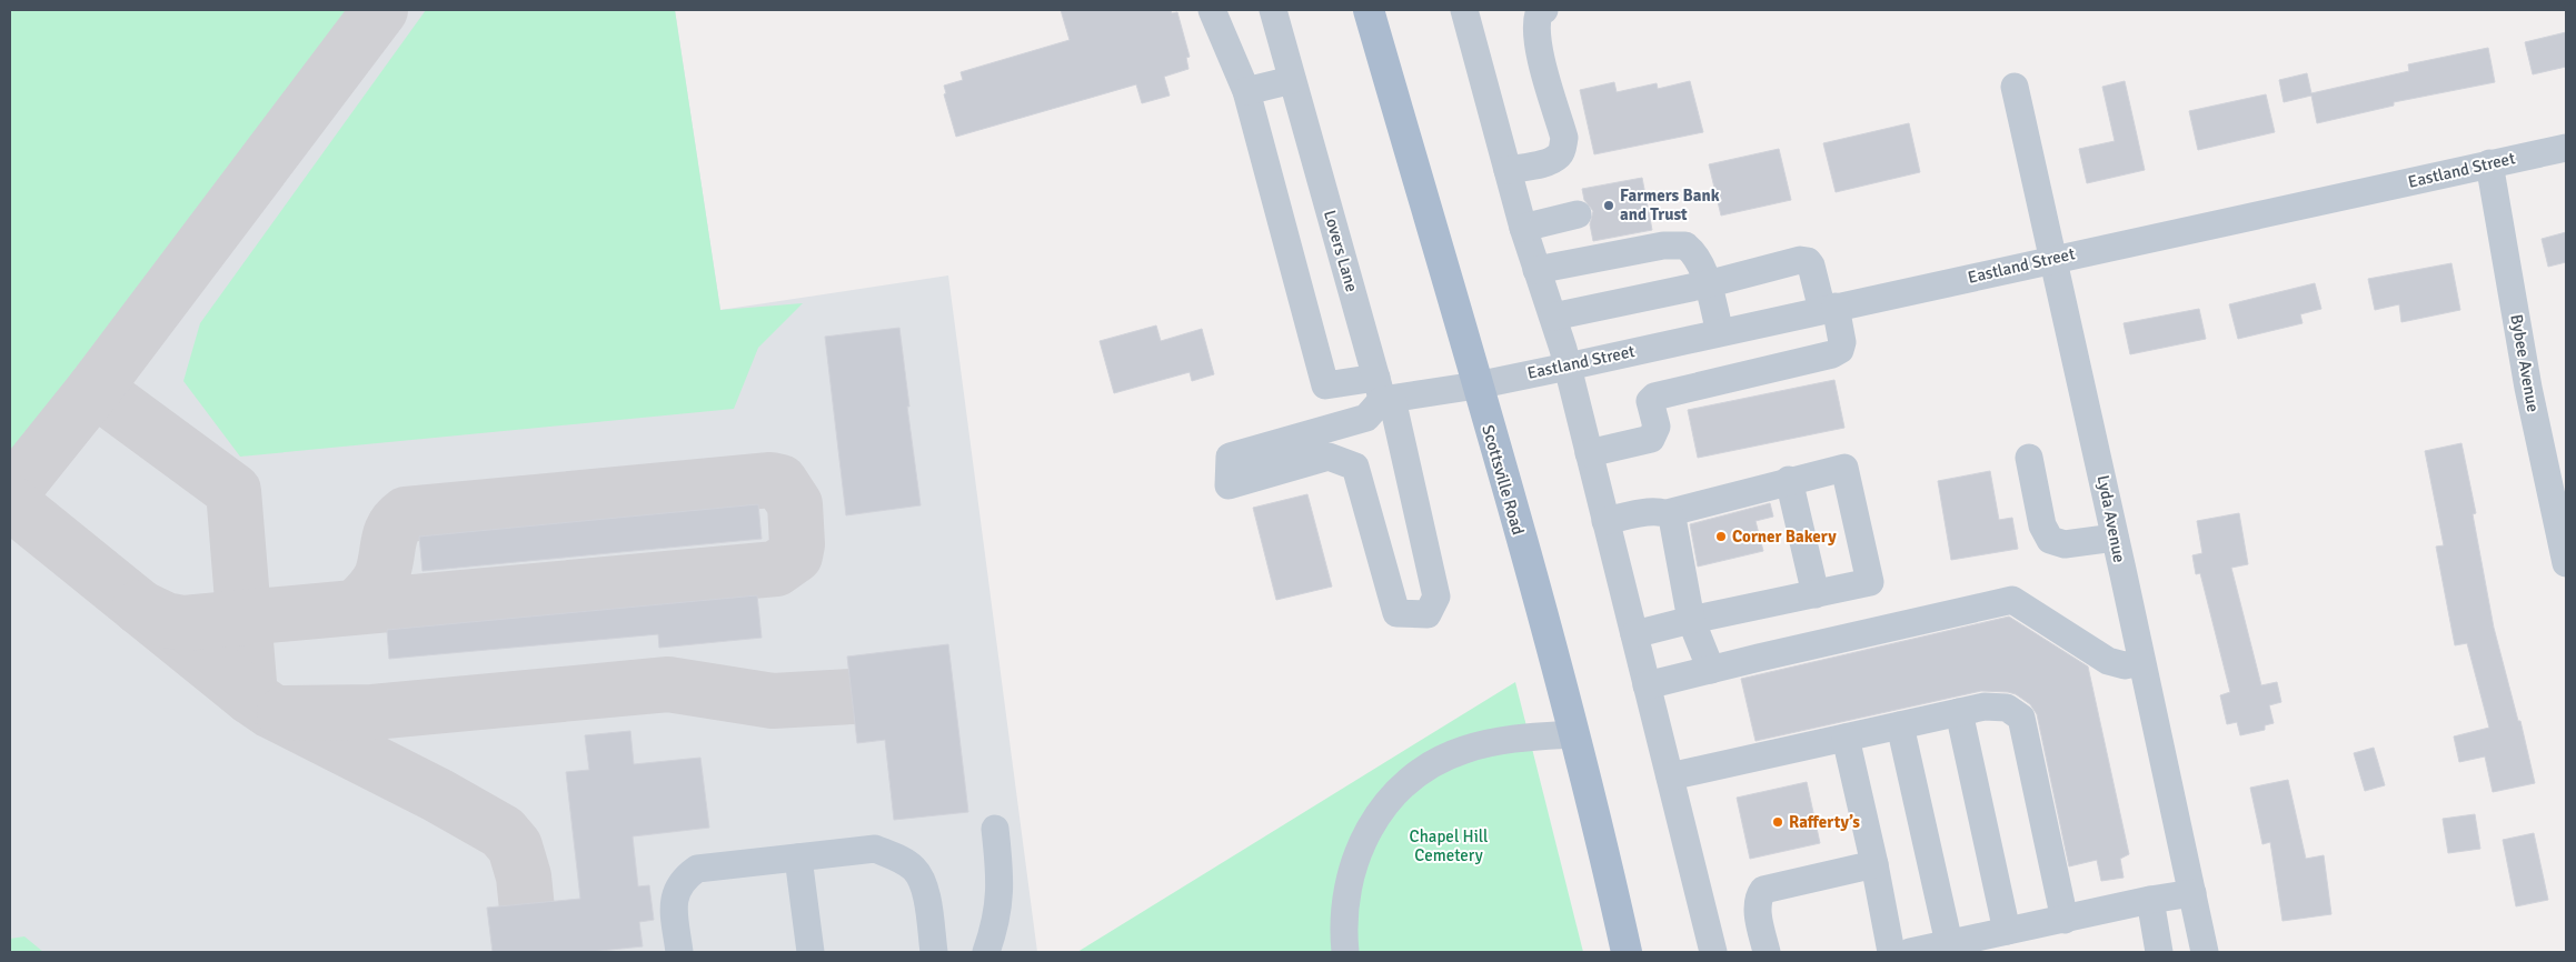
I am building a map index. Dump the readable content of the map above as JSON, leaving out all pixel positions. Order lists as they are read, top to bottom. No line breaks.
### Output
{"streets":{"main road":["Scottsville Road"],"street":["Eastland Street","Lovers Lane","Bybee Avenue","Lyda Avenue"]},"crossings":[["Eastland Street","Bybee Avenue"],["Eastland Street","Scottsville Road"],["Eastland Street","Lyda Avenue"]],"parks":["Chapel Hill Cemetery"],"places":["Farmers Bank and Trust","Corner Bakery","Rafferty’s"]}
